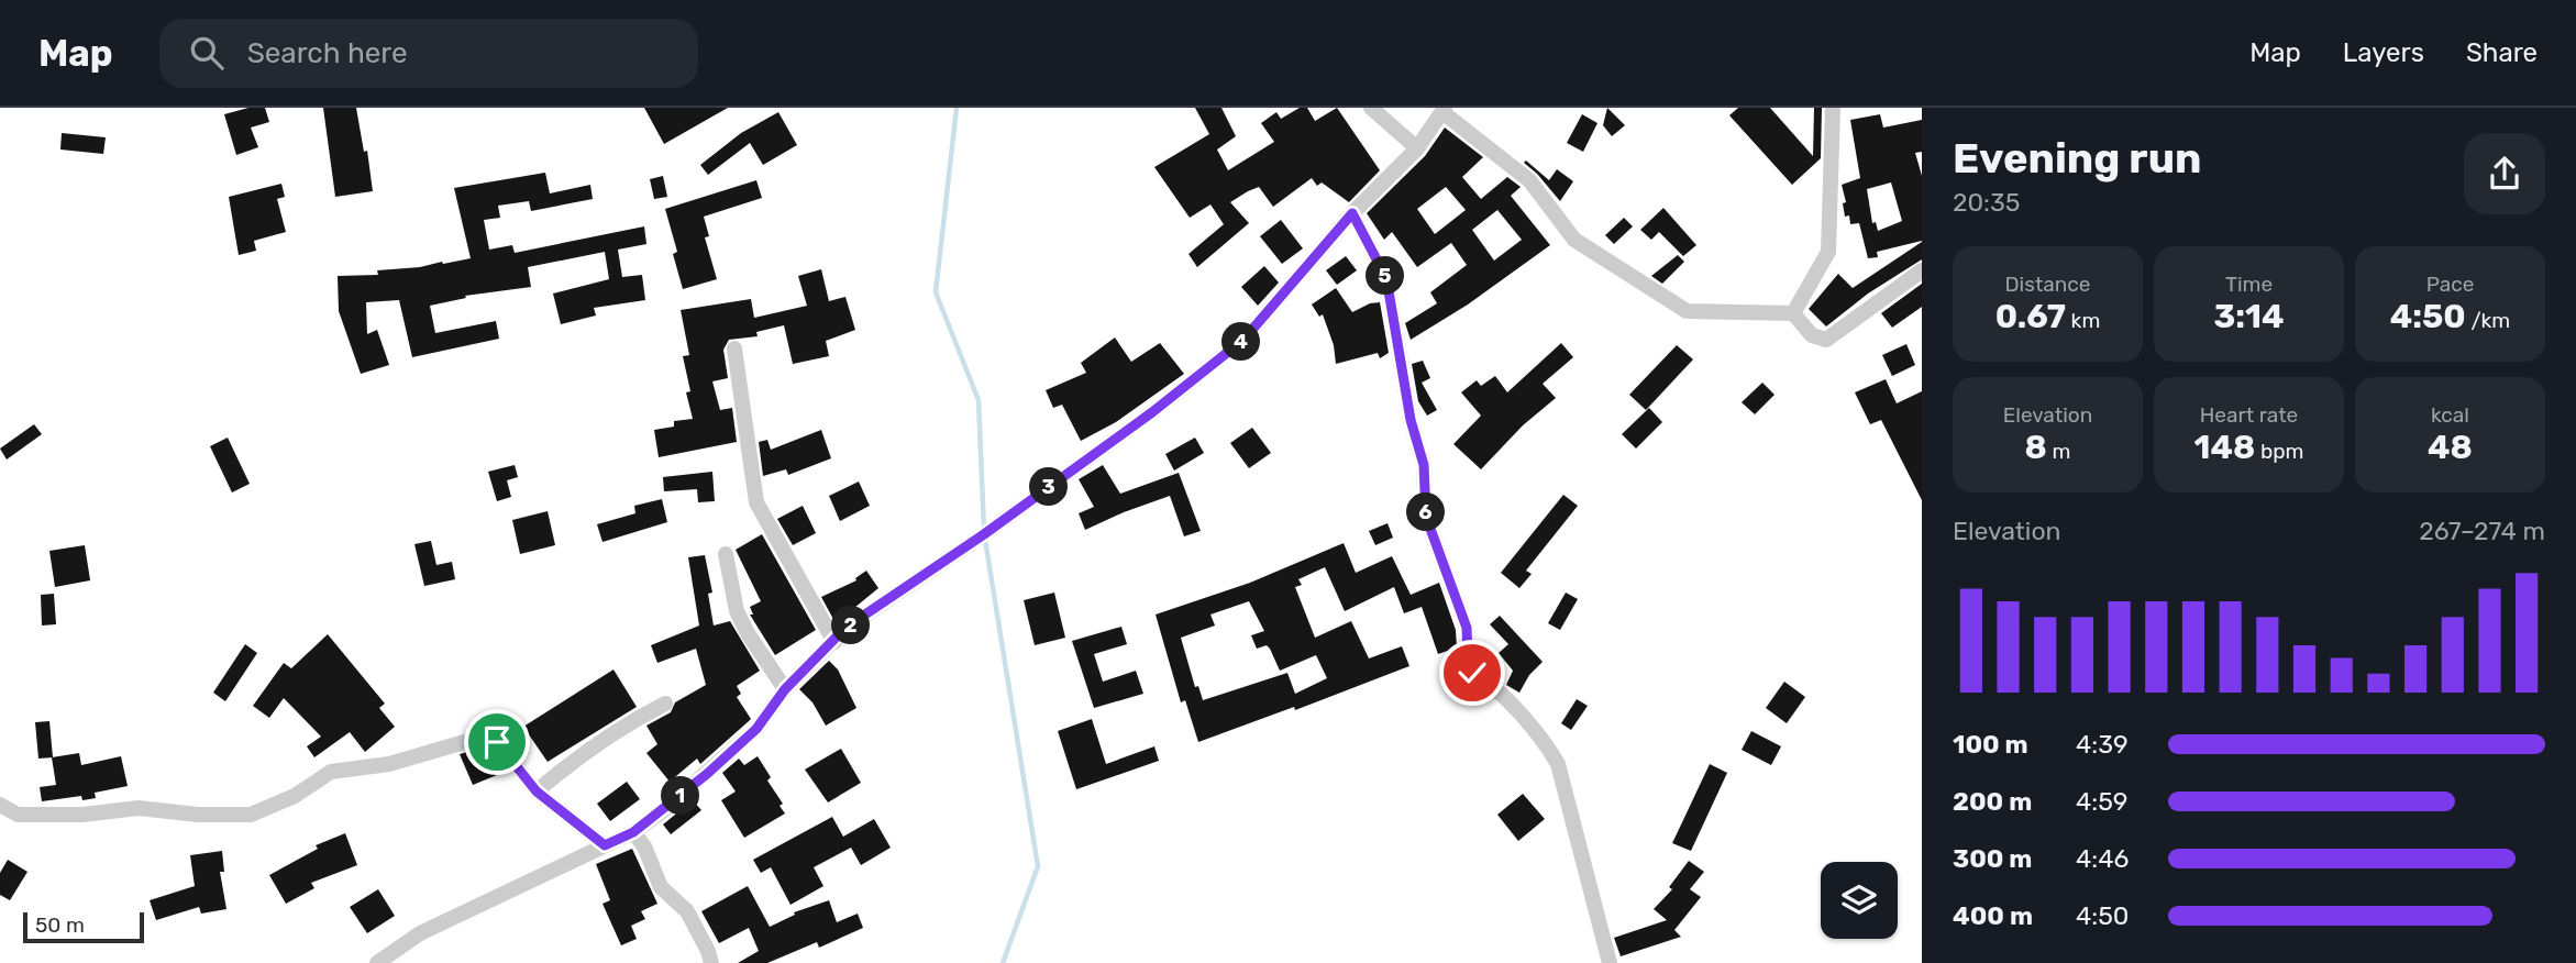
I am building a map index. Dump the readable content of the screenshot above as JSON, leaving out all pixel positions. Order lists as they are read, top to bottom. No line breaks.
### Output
{"scale_bar":"50 m","page":{"header":"Map","search":"Search here","nav":["Map","Layers","Share"],"heading":["Evening run","20:35"],"stats":[["Distance","0.67 km"],["Time","3:14"],["Pace","4:50 /km"],["Elevation","8 m"],["Heart rate","148 bpm"],["kcal","48"]],"pins":["5","4","3","6","2","1"],"chart":["Elevation","267–274 m"],"list":[{"name":"100 m","note":"4:39"},{"name":"200 m","note":"4:59"},{"name":"300 m","note":"4:46"},{"name":"400 m","note":"4:50"}],"scale":"50 m"}}
